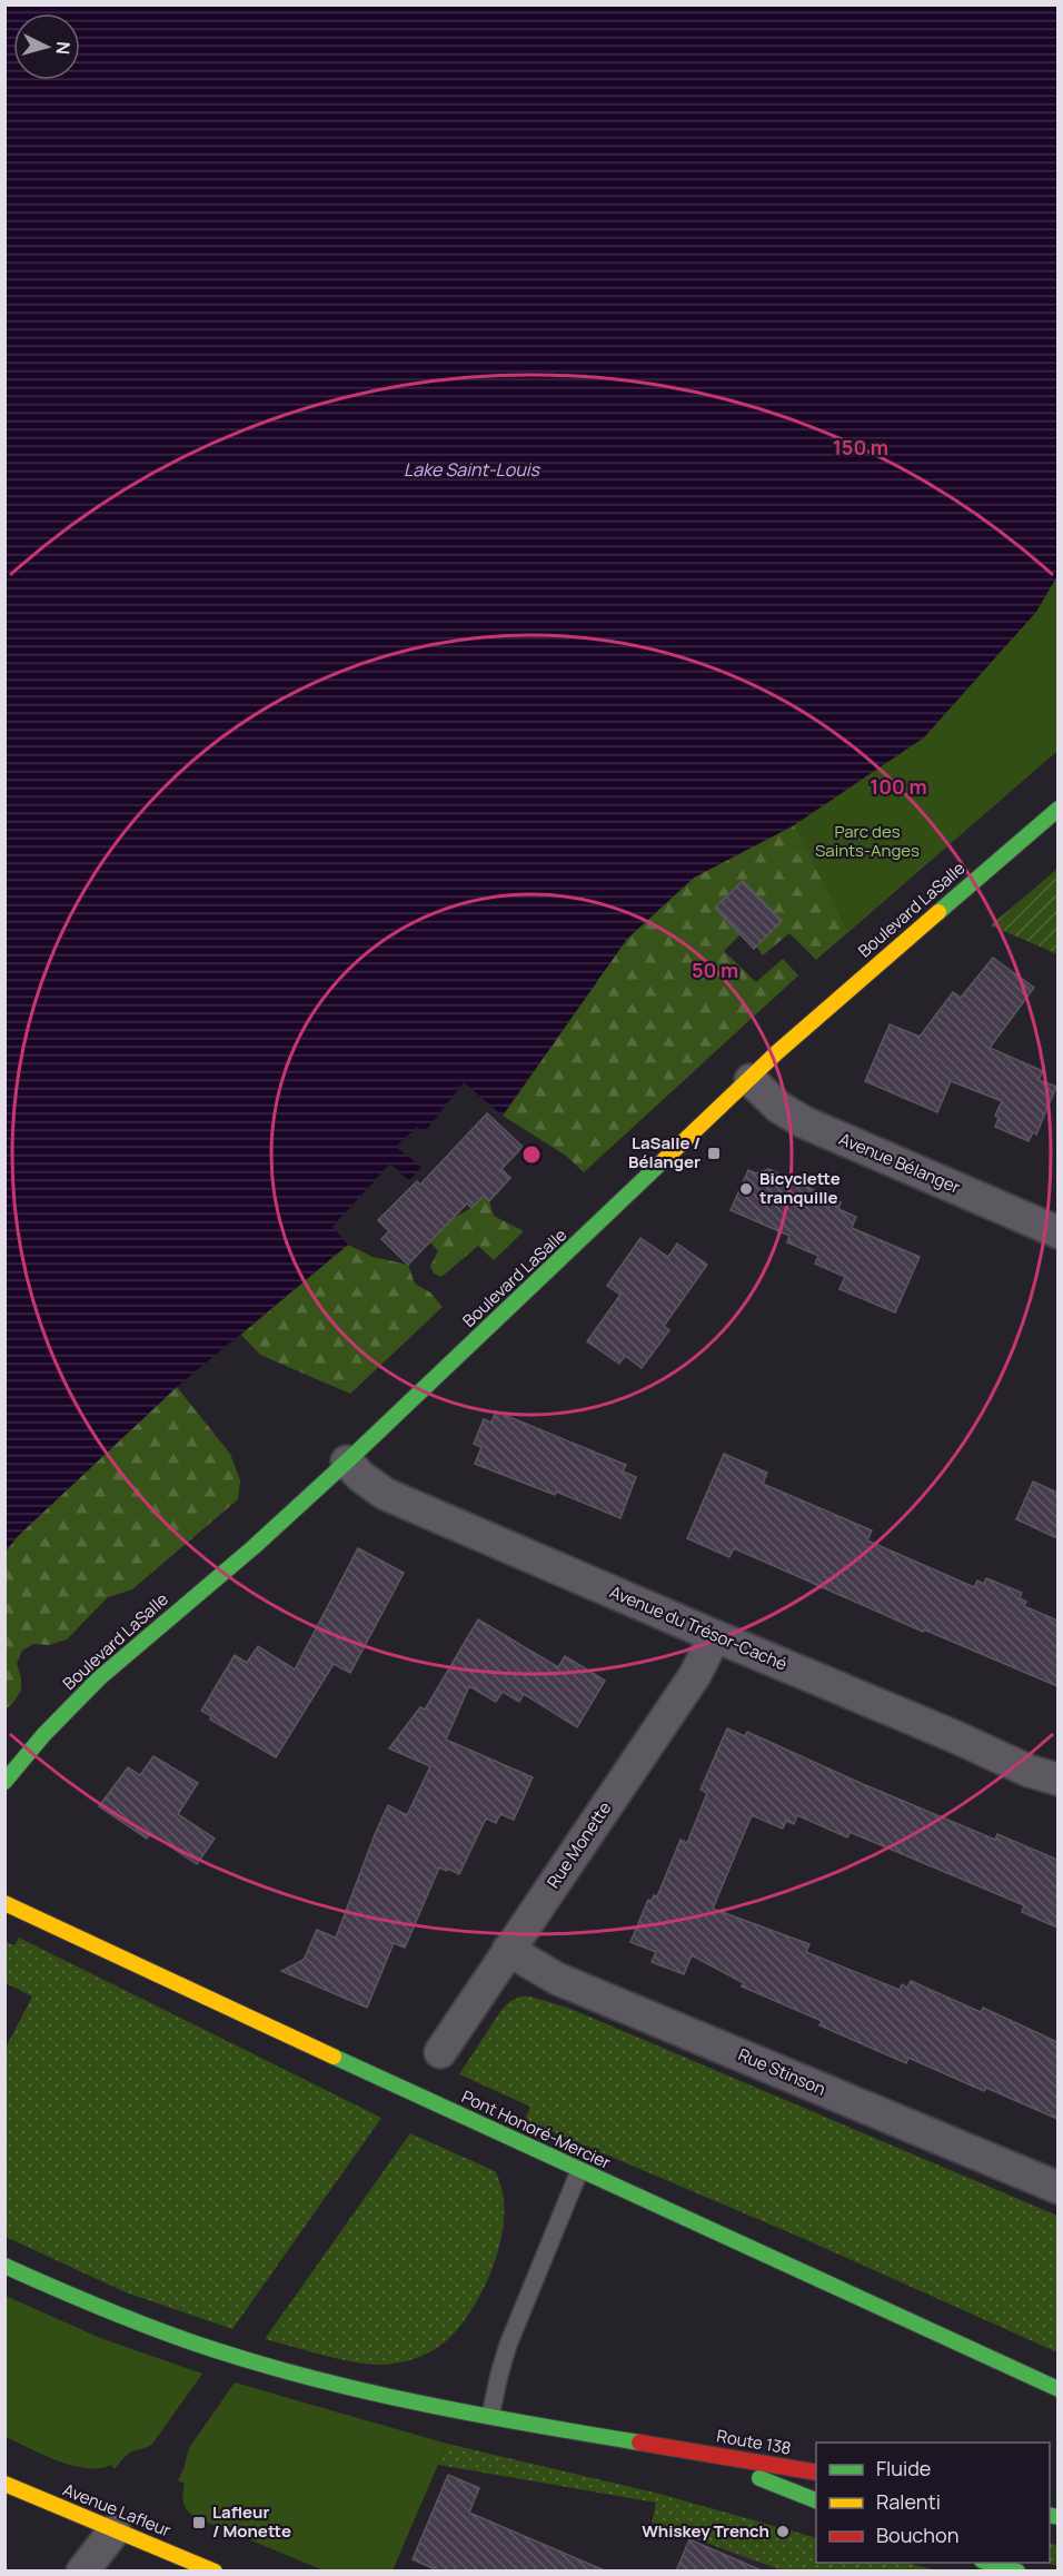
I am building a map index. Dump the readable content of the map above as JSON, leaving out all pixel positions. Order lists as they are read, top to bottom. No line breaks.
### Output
{"streets":{"main road":["Boulevard LaSalle","Pont Honoré-Mercier","Route 138","Avenue Lafleur"],"street":["Avenue Bélanger","Avenue du Trésor-Caché","Rue Monette","Rue Stinson"]},"crossings":[["Boulevard LaSalle","Avenue Bélanger"],["Boulevard LaSalle","Avenue du Trésor-Caché"],["Avenue du Trésor-Caché","Rue Monette"],["Rue Monette","Rue Stinson"]],"water":["Lake Saint-Louis"],"parks":["Parc des Saints-Anges"],"places":{"transit":["LaSalle / Bélanger","Lafleur / Monette"],"other":["Bicyclette tranquille","Whiskey Trench"]},"legend":["Fluide","Ralenti","Bouchon"],"north":"right","rings":["150 m","100 m","50 m"]}
